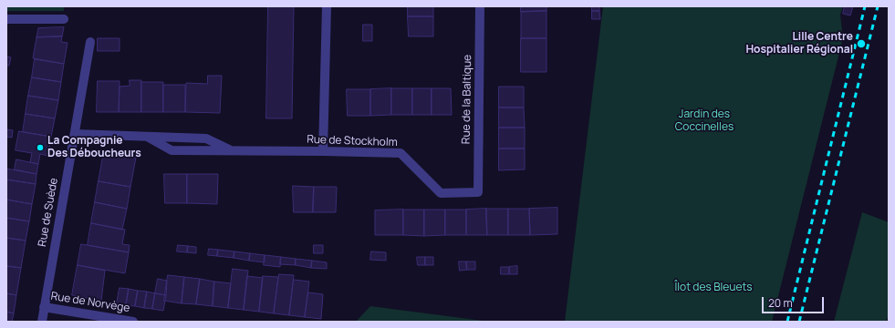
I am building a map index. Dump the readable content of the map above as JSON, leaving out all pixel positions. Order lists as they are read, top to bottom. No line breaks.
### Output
{"streets":{"street":["Rue de la Baltique","Rue de Stockholm","Rue de Suède","Rue de Norvège"]},"crossings":[["Rue de la Baltique","Rue de Stockholm"],["Rue de Stockholm","Rue de Suède"],["Rue de Suède","Rue de Norvège"]],"parks":["Jardin des Coccinelles","Îlot des Bleuets"],"places":["Lille Centre Hospitalier Régional","La Compagnie Des Déboucheurs"],"scale_bar":"20 m"}
